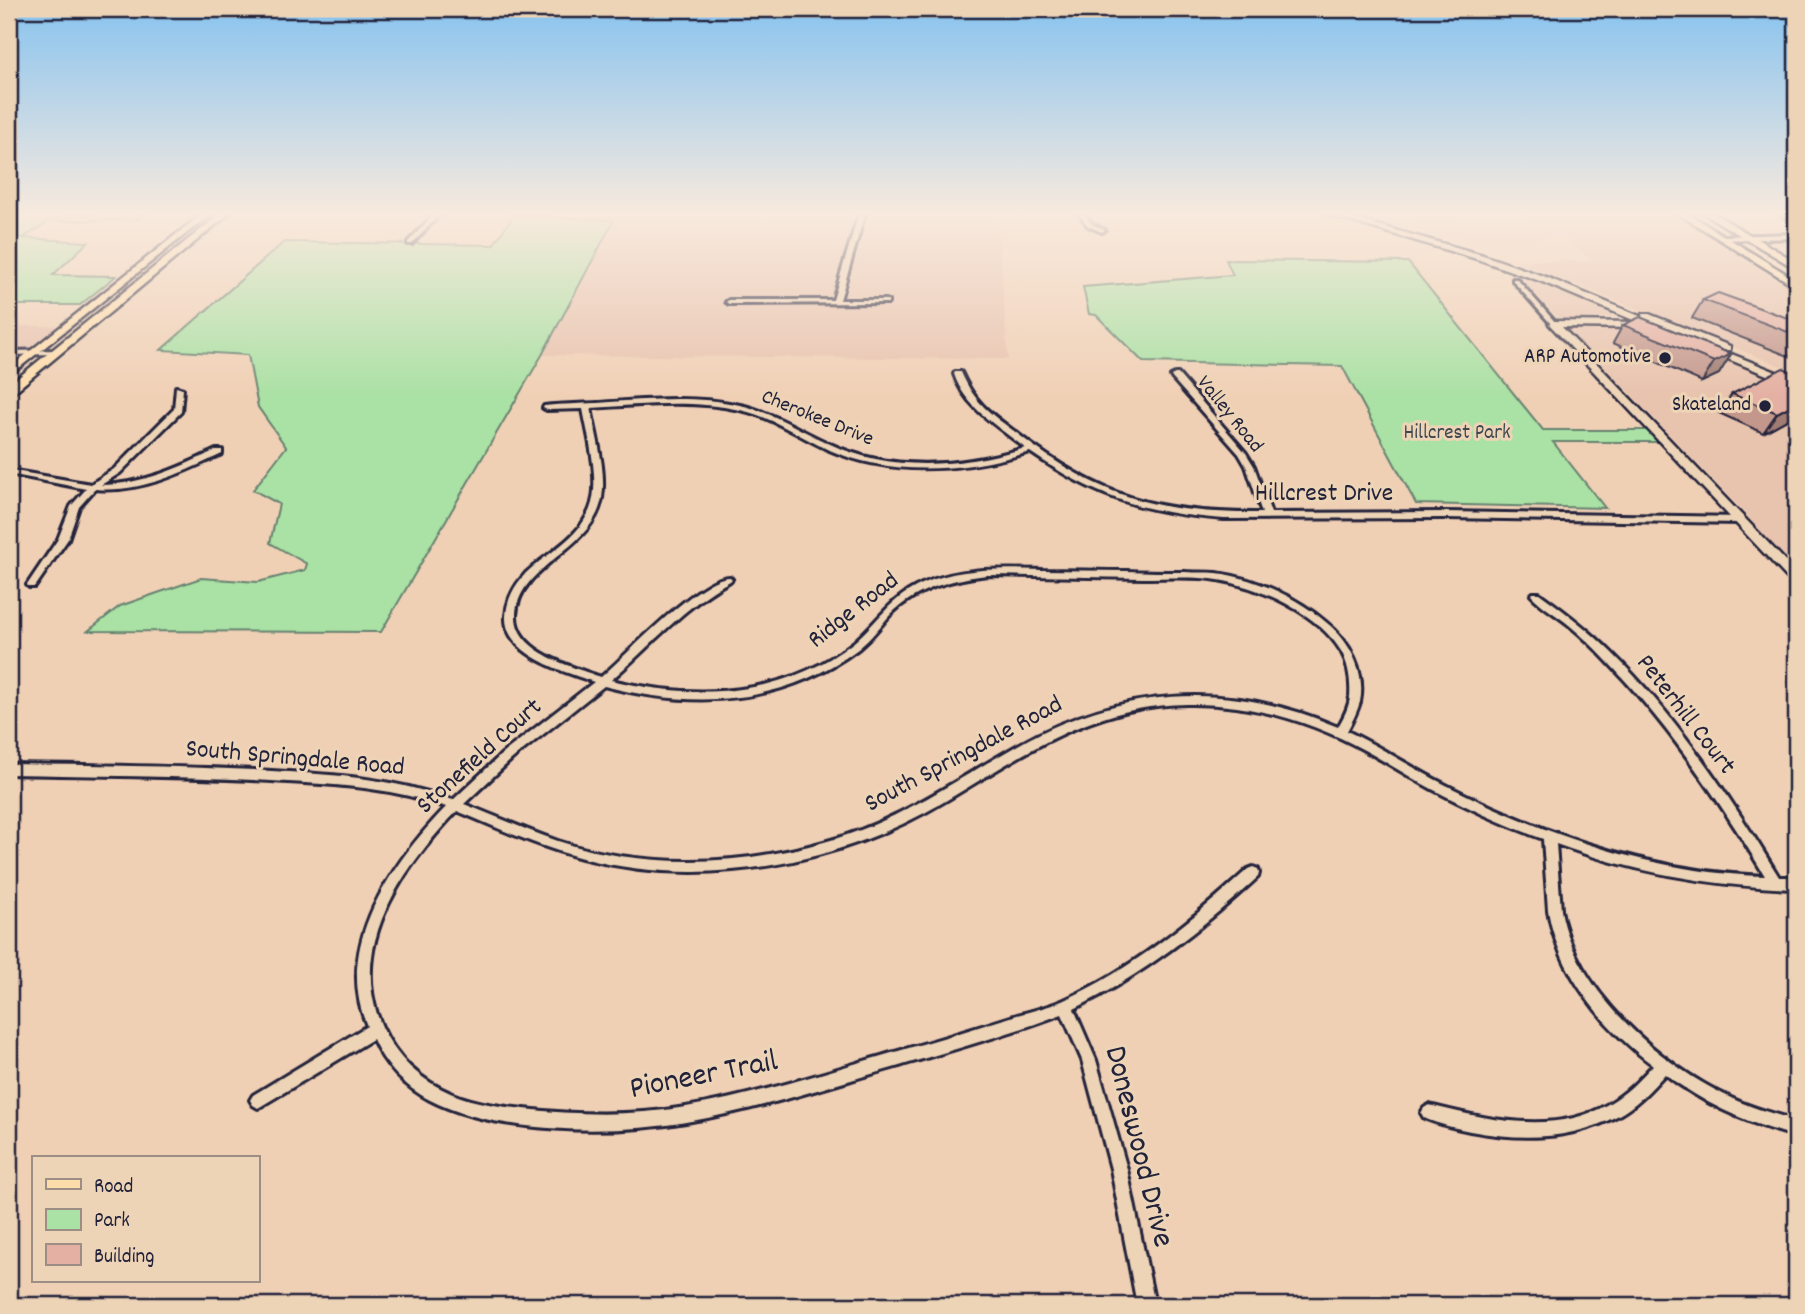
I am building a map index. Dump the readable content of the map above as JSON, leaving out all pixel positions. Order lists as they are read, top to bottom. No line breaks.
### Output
{"streets":{"street":["Valley Road","Cherokee Drive","Hillcrest Drive","Ridge Road","Peterhill Court","South Springdale Road","Stonefield Court","Pioneer Trail","Doneswood Drive"]},"crossings":[["Valley Road","Hillcrest Drive"],["Cherokee Drive","Hillcrest Drive"],["Cherokee Drive","Ridge Road"],["Ridge Road","South Springdale Road"],["Ridge Road","Stonefield Court"],["Peterhill Court","South Springdale Road"],["South Springdale Road","Stonefield Court"],["Stonefield Court","Pioneer Trail"],["Pioneer Trail","Doneswood Drive"]],"parks":["Hillcrest Park"],"places":["ARP Automotive","Skateland"],"legend":["Road","Park","Building"]}
